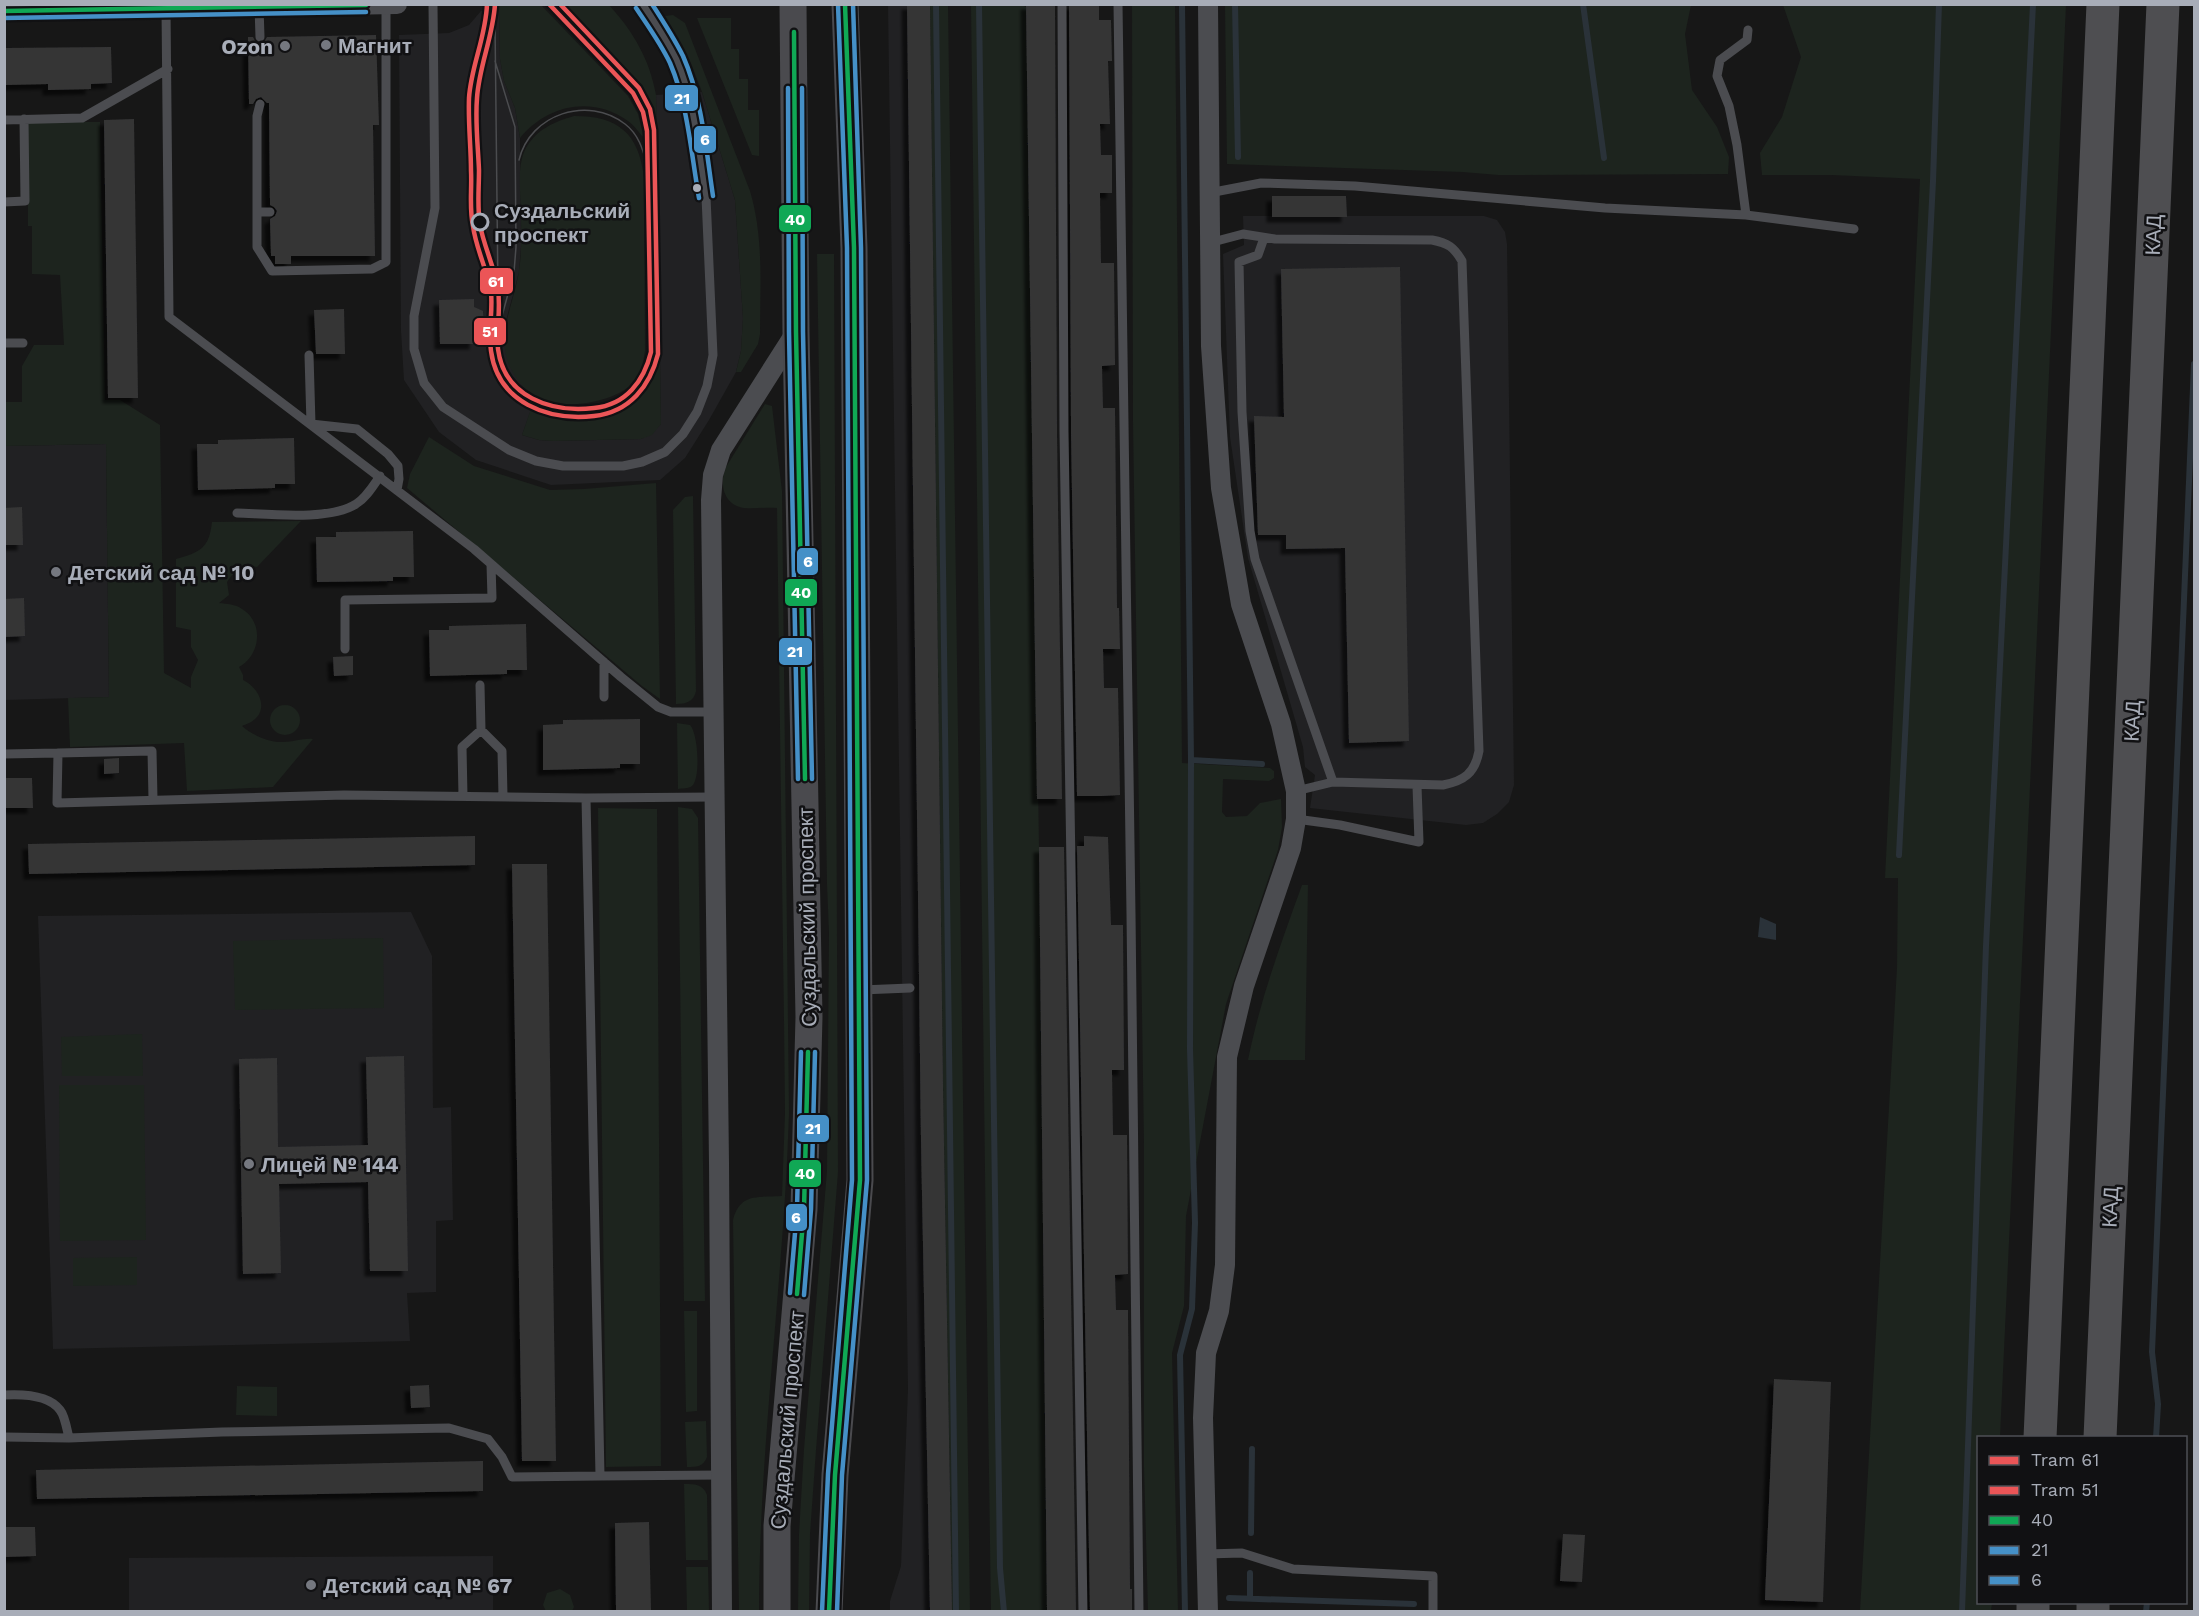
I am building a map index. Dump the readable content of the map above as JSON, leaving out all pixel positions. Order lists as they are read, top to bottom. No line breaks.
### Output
{"streets":{"highway":["КАД"],"main road":["Суздальский проспект"]},"places":["Магнит","Ozon","Суздальский проспект","Детский сад № 10","Лицей № 144","Детский сад № 67"],"lines":["tram line 61","tram line 51","transit line 40","transit line 21","transit line 6","transit line 51"],"legend":["Tram 61","Tram 51","40","21","6"]}
